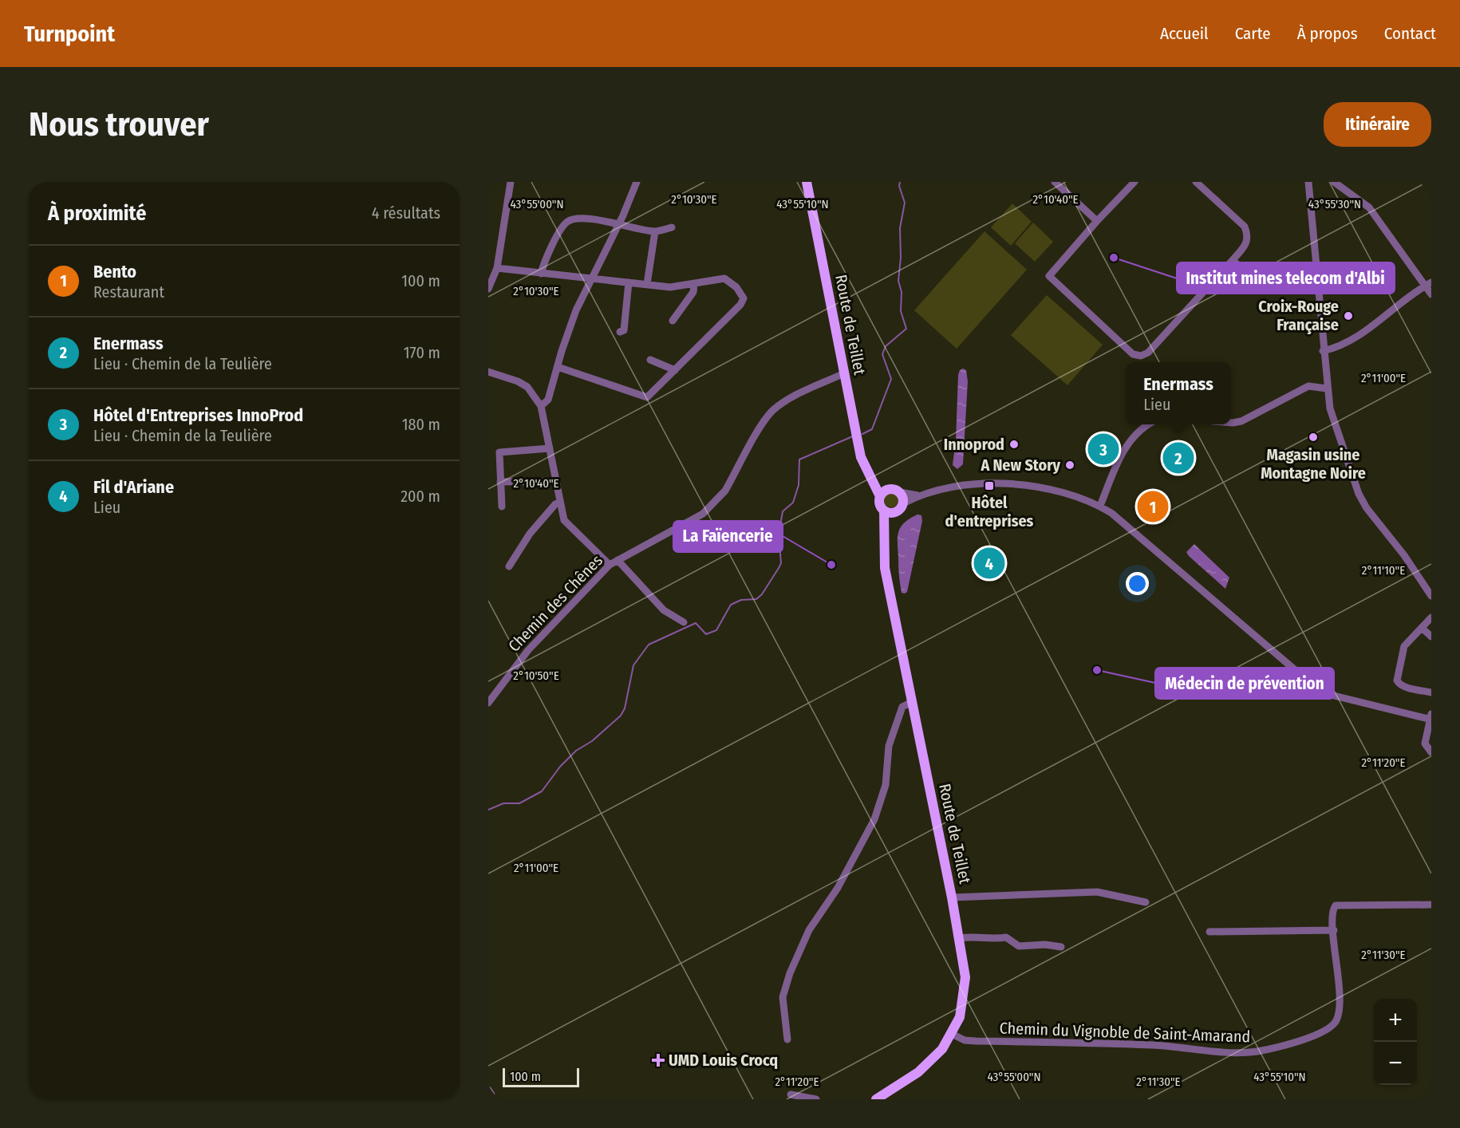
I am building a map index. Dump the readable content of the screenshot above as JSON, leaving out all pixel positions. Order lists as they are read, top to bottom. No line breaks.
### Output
{"streets":{"main road":["Route de Teillet"],"street":["Chemin des Chênes","Chemin du Vignoble de Saint-Amarand"]},"crossings":[["Route de Teillet","Chemin des Chênes"],["Route de Teillet","Chemin du Vignoble de Saint-Amarand"]],"places":{"other":["Institut mines telecom d'Albi","Croix-Rouge Française","Magasin usine Montagne Noire","Innoprod","A New Story","La Faïencerie","Médecin de prévention"],"transit":["Hôtel d'entreprises"],"health":["UMD Louis Crocq"]},"scale_bar":"100 m","page":{"header":"Turnpoint","nav":["Accueil","Carte","À propos","Contact"],"buttons":"Itinéraire","title":"Nous trouver","heading":["À proximité","4 résultats"],"list":[{"mark":"1","name":"Bento","note":"Restaurant","value":"100 m"},{"mark":"2","name":"Enermass","note":"Lieu · Chemin de la Teulière","value":"170 m"},{"mark":"3","name":"Hôtel d'Entreprises InnoProd","note":"Lieu · Chemin de la Teulière","value":"180 m"},{"mark":"4","name":"Fil d'Ariane","note":"Lieu","value":"200 m"}],"popup":["Enermass","Lieu"],"pins":["3","2","1","4"],"map_buttons":["+","−"],"scale":"100 m"},"coordinates":["2°10'30\"E","2°10'40\"E","43°55'00\"N","43°55'10\"N","43°55'30\"N","2°11'00\"E","2°11'10\"E","2°10'50\"E","2°11'20\"E","2°11'30\"E"]}
